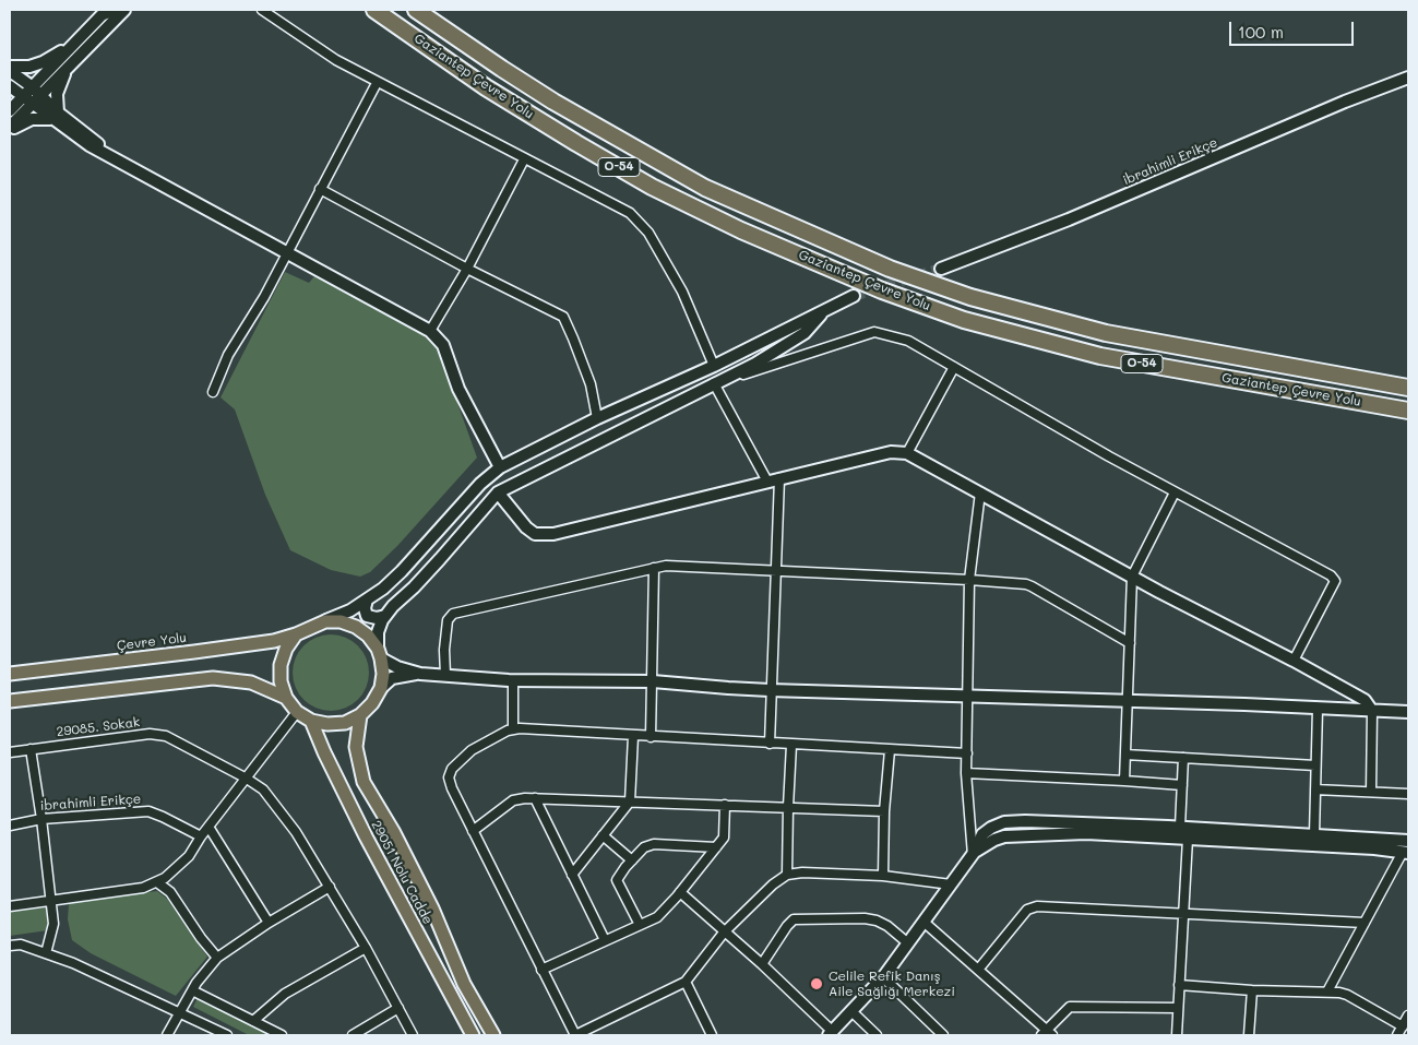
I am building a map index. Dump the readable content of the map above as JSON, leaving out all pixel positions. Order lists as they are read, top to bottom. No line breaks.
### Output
{"streets":{"highway":["Gaziantep Çevre Yolu","O-54"],"main road":["Çevre Yolu","29051 Nolu Cadde"],"street":["ibrahimli Erikçe","29085. Sokak"]},"crossings":[["Çevre Yolu","29051 Nolu Cadde"]],"places":["Celile Refik Danış Aile Sağlığı Merkezi"],"scale_bar":"100 m"}
